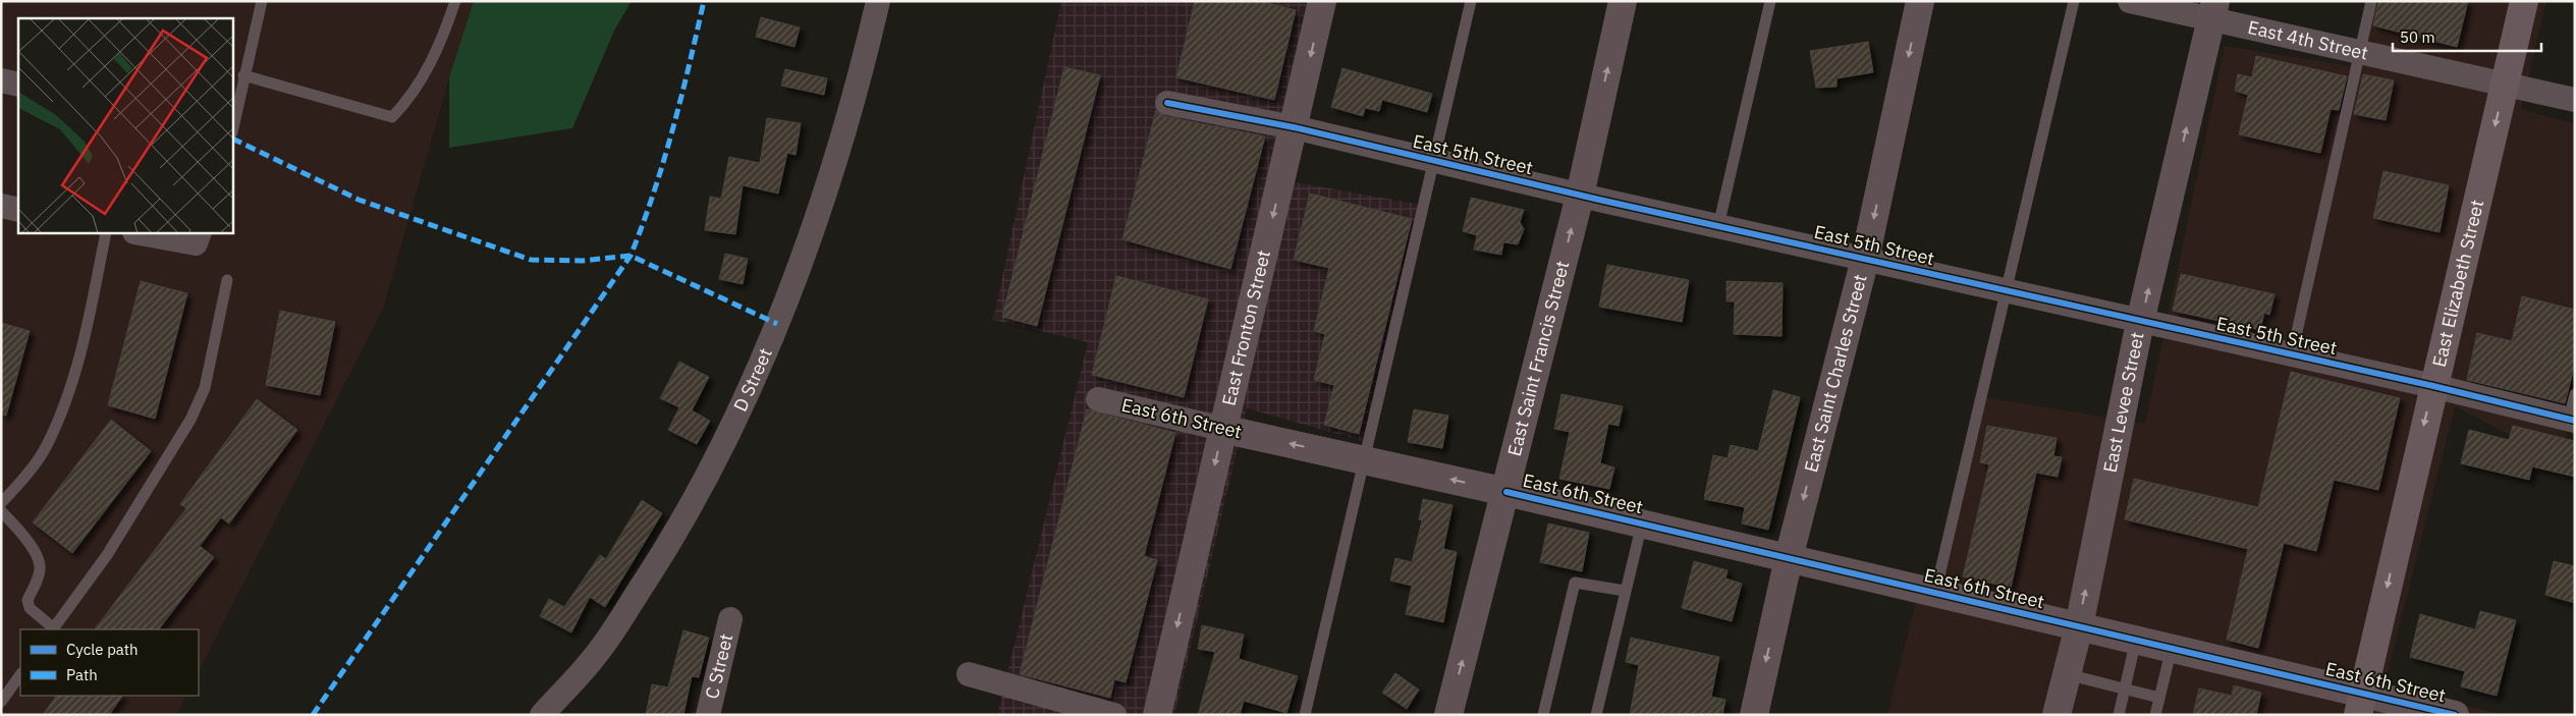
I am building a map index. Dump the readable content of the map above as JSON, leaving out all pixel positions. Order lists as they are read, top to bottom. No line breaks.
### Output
{"streets":{"main road":["East Elizabeth Street"],"street":["East 4th Street","East 5th Street","East Fronton Street","East Saint Francis Street","East Saint Charles Street","D Street","East Levee Street","East 6th Street","C Street"]},"crossings":[["East 4th Street","East Elizabeth Street"],["East 4th Street","East Levee Street"],["East 5th Street","East Elizabeth Street"],["East 5th Street","East Fronton Street"],["East 5th Street","East Saint Francis Street"],["East 5th Street","East Saint Charles Street"],["East 5th Street","East Levee Street"],["East Elizabeth Street","East 6th Street"],["East Fronton Street","East 6th Street"],["East Saint Francis Street","East 6th Street"],["East Saint Charles Street","East 6th Street"],["East Levee Street","East 6th Street"]],"one_way":["East Elizabeth Street","East Fronton Street","East Saint Francis Street","East Saint Charles Street","East Levee Street"],"legend":["Cycle path","Path"],"scale_bar":"50 m"}
